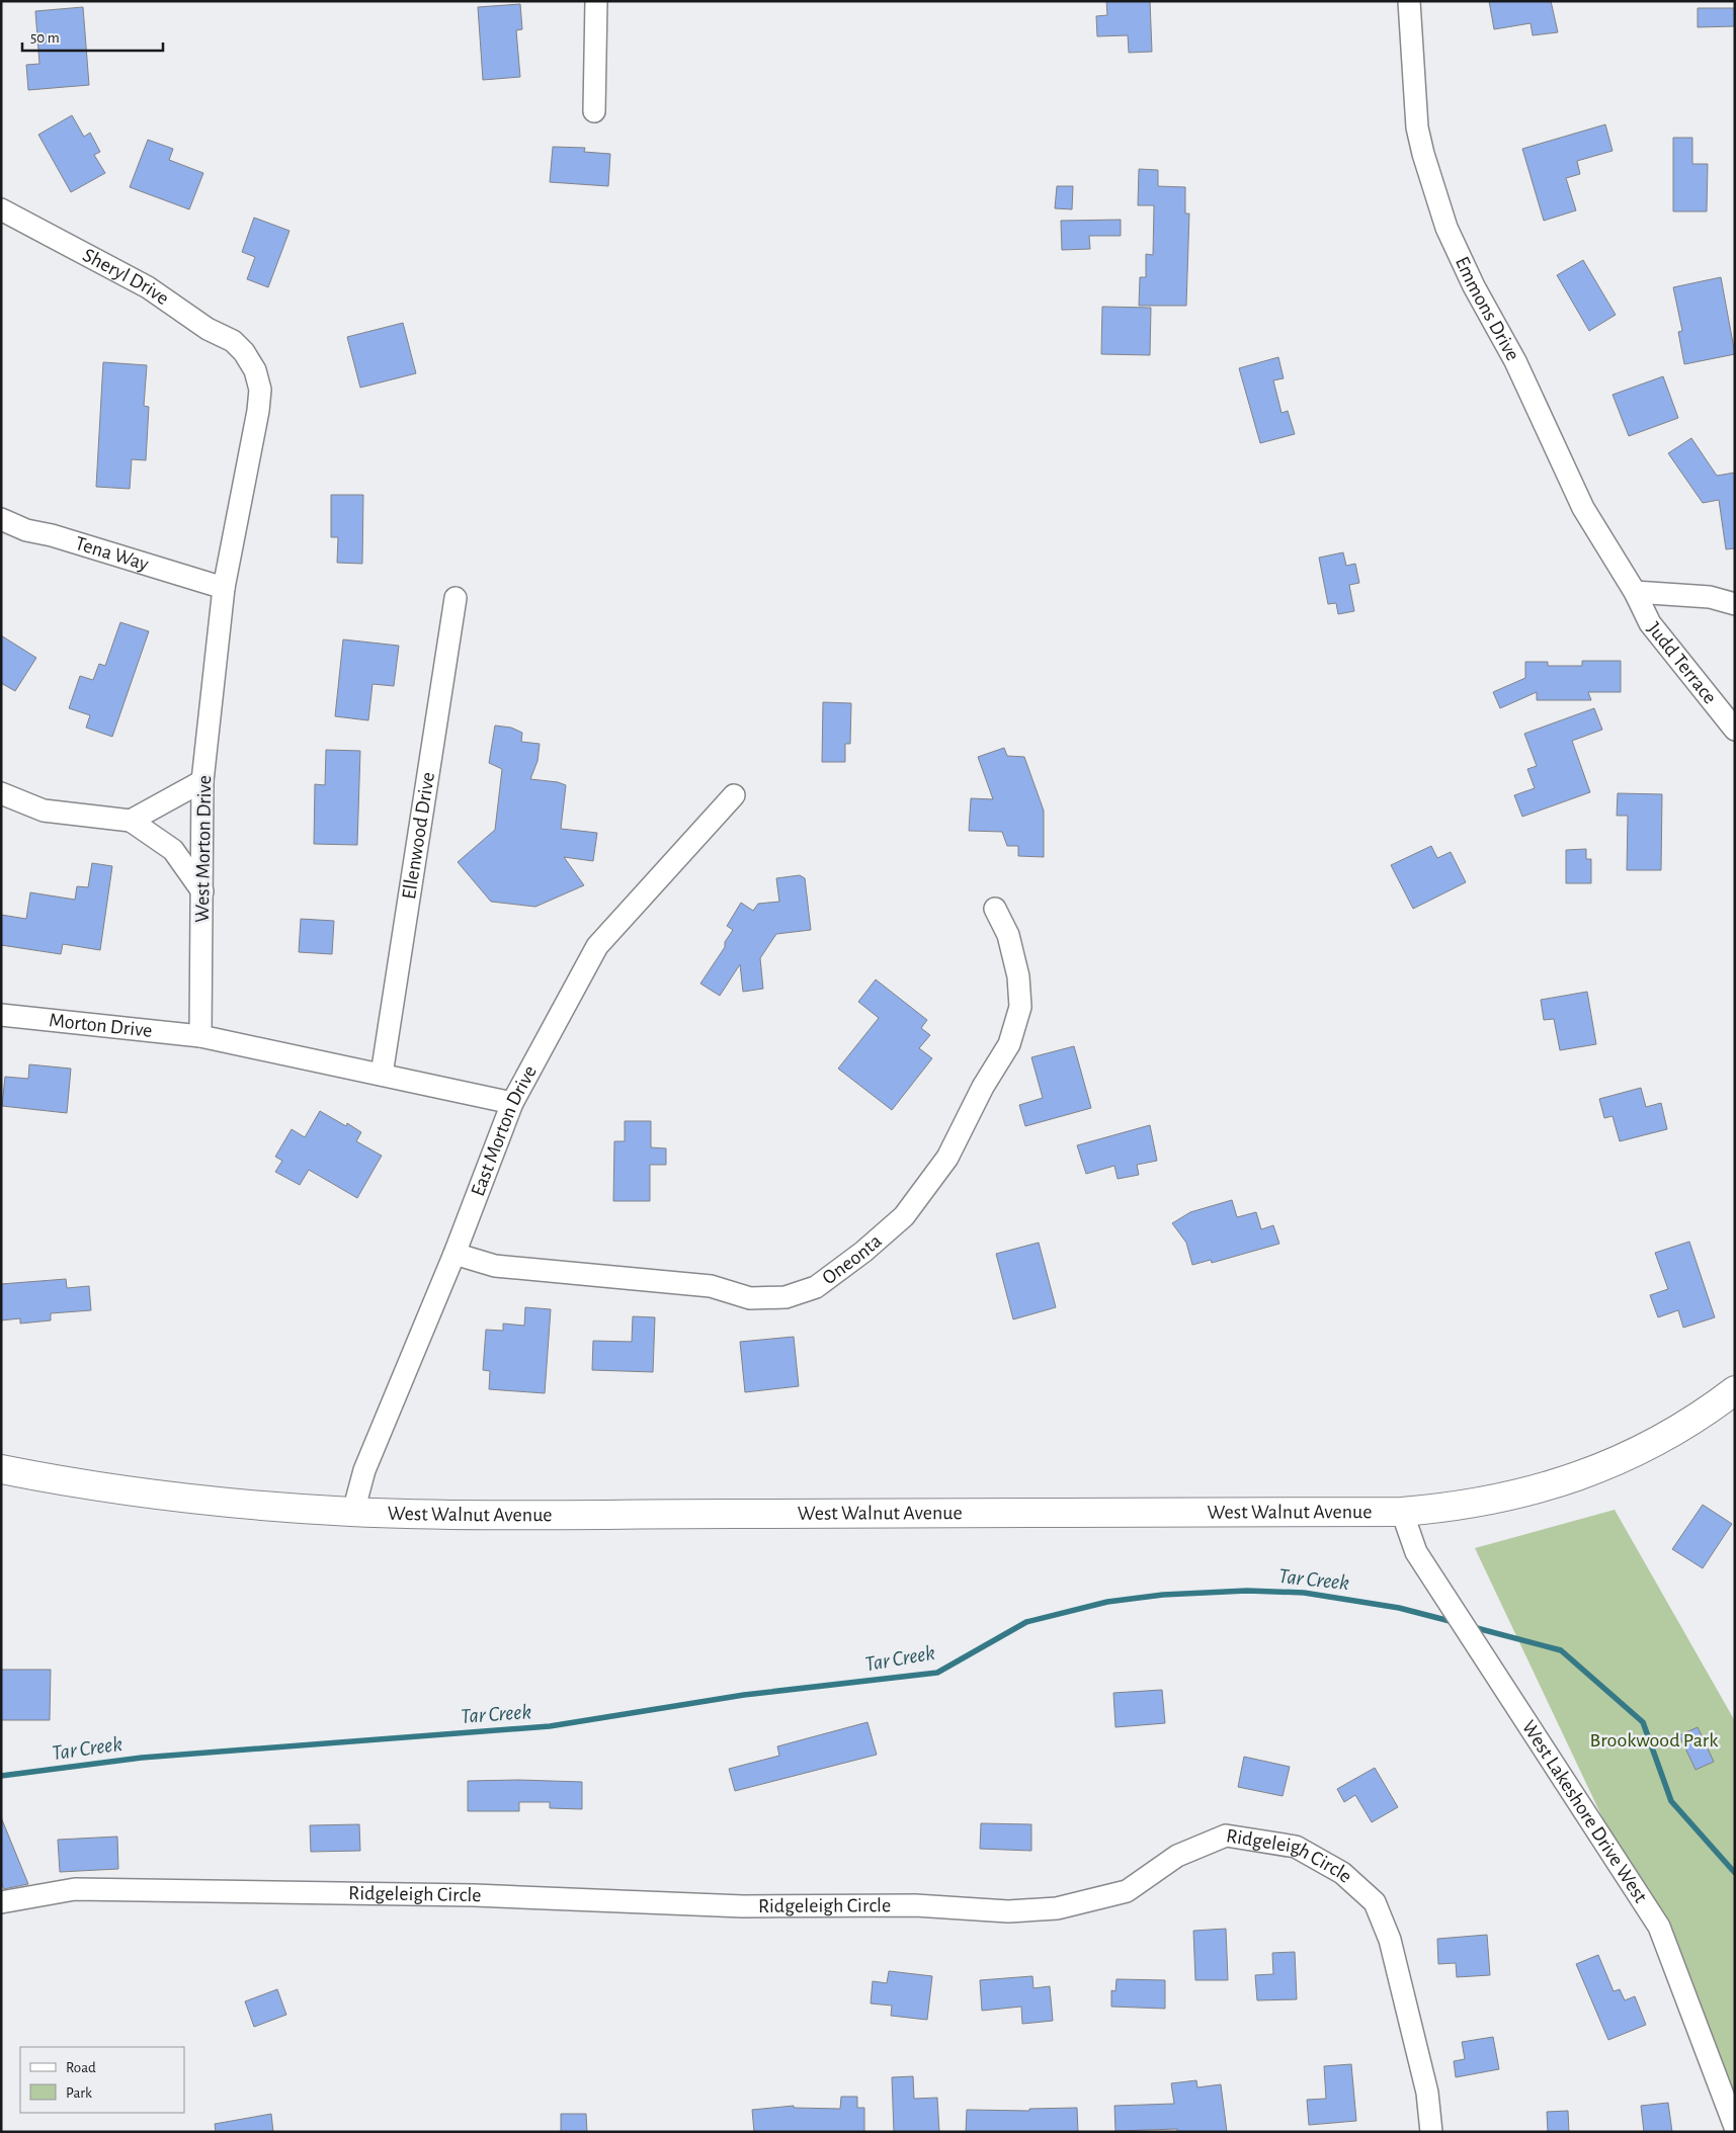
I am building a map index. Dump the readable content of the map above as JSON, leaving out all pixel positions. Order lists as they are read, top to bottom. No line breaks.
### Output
{"streets":{"main road":["West Walnut Avenue"],"street":["Sheryl Drive","Emmons Drive","Tena Way","Judd Terrace","Ellenwood Drive","West Morton Drive","Morton Drive","East Morton Drive","Oneonta","West Lakeshore Drive West","Ridgeleigh Circle"]},"crossings":[["Sheryl Drive","West Morton Drive"],["Emmons Drive","Judd Terrace"],["Tena Way","West Morton Drive"],["West Morton Drive","Morton Drive"],["East Morton Drive","Oneonta"],["East Morton Drive","West Walnut Avenue"],["West Walnut Avenue","West Lakeshore Drive West"]],"water":["Tar Creek"],"parks":["Brookwood Park"],"legend":["Road","Park"],"scale_bar":"50 m"}
